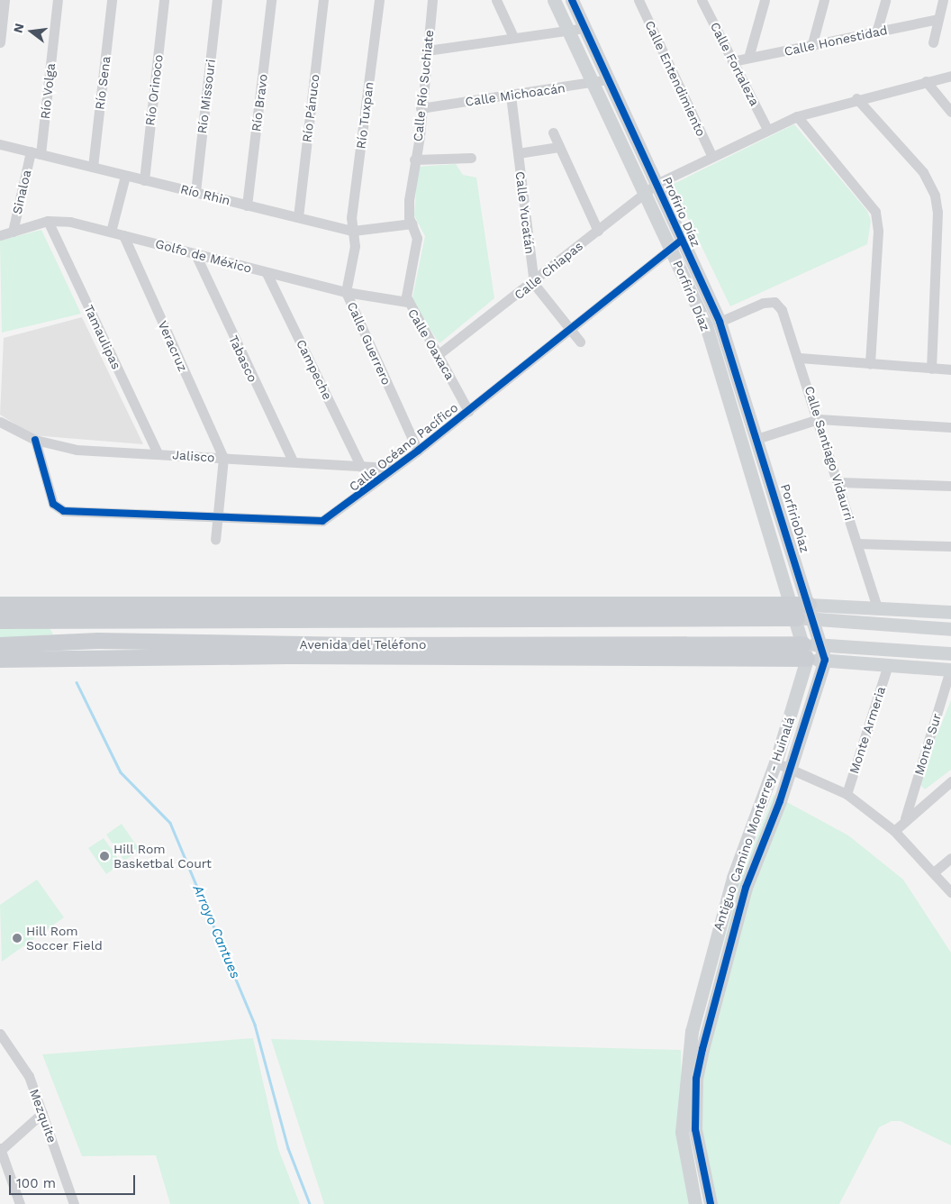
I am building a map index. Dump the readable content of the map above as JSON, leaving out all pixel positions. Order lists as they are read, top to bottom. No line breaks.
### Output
{"streets":{"main road":["Avenida del Teléfono"],"street":["Calle Honestidad","Calle Fortaleza","Calle Entendimiento","Río Sena","Calle Río Suchiate","Río Orinoco","Río Volga","Calle Michoacán","Río Missouri","Río Bravo","Río Pánuco","Río Tuxpan","Sinaloa","Río Rhin","Profirio Díaz","Calle Yucatán","Golfo de México","Calle Chiapas","Porfirio Díaz","Tamaulipas","Calle Guerrero","Calle Oaxaca","Veracruz","Tabasco","Campeche","Calle Océano Pacífico","Calle Santiago Vidaurri","Jalisco","PorfirioDíaz","Monte Armeria","Monte Sur","Antiguo Camino Monterrey - Huinalá","Mezquite"]},"crossings":[["Calle Honestidad","Calle Fortaleza"],["Calle Fortaleza","Calle Chiapas"],["Calle Entendimiento","Calle Chiapas"],["Río Sena","Río Rhin"],["Calle Río Suchiate","Calle Michoacán"],["Calle Río Suchiate","Río Rhin"],["Calle Río Suchiate","Golfo de México"],["Calle Río Suchiate","Calle Oaxaca"],["Río Orinoco","Río Rhin"],["Río Volga","Sinaloa"],["Río Volga","Río Rhin"],["Calle Michoacán","Profirio Díaz"],["Calle Michoacán","Calle Yucatán"],["Río Missouri","Río Rhin"],["Río Bravo","Río Rhin"],["Río Pánuco","Río Rhin"],["Río Tuxpan","Río Rhin"],["Río Tuxpan","Calle Guerrero"],["Sinaloa","Río Rhin"],["Sinaloa","Golfo de México"],["Río Rhin","Calle Guerrero"],["Profirio Díaz","Calle Chiapas"],["Profirio Díaz","Porfirio Díaz"],["Profirio Díaz","Calle Océano Pacífico"],["Profirio Díaz","Calle Santiago Vidaurri"],["Profirio Díaz","PorfirioDíaz"],["Calle Yucatán","Calle Chiapas"],["Golfo de México","Tamaulipas"],["Golfo de México","Calle Guerrero"],["Golfo de México","Calle Oaxaca"],["Golfo de México","Veracruz"],["Golfo de México","Tabasco"],["Golfo de México","Campeche"],["Calle Chiapas","Calle Oaxaca"],["Porfirio Díaz","Calle Océano Pacífico"],["Porfirio Díaz","PorfirioDíaz"],["Tamaulipas","Jalisco"],["Calle Guerrero","Calle Océano Pacífico"],["Calle Oaxaca","Calle Océano Pacífico"],["Veracruz","Jalisco"],["Tabasco","Jalisco"],["Campeche","Jalisco"],["Calle Océano Pacífico","Jalisco"],["Avenida del Teléfono","Antiguo Camino Monterrey - Huinalá"]],"water":["Arroyo Cantues"],"places":["Hill Rom Basketbal Court","Hill Rom Soccer Field"],"scale_bar":"100 m","north":"left"}
